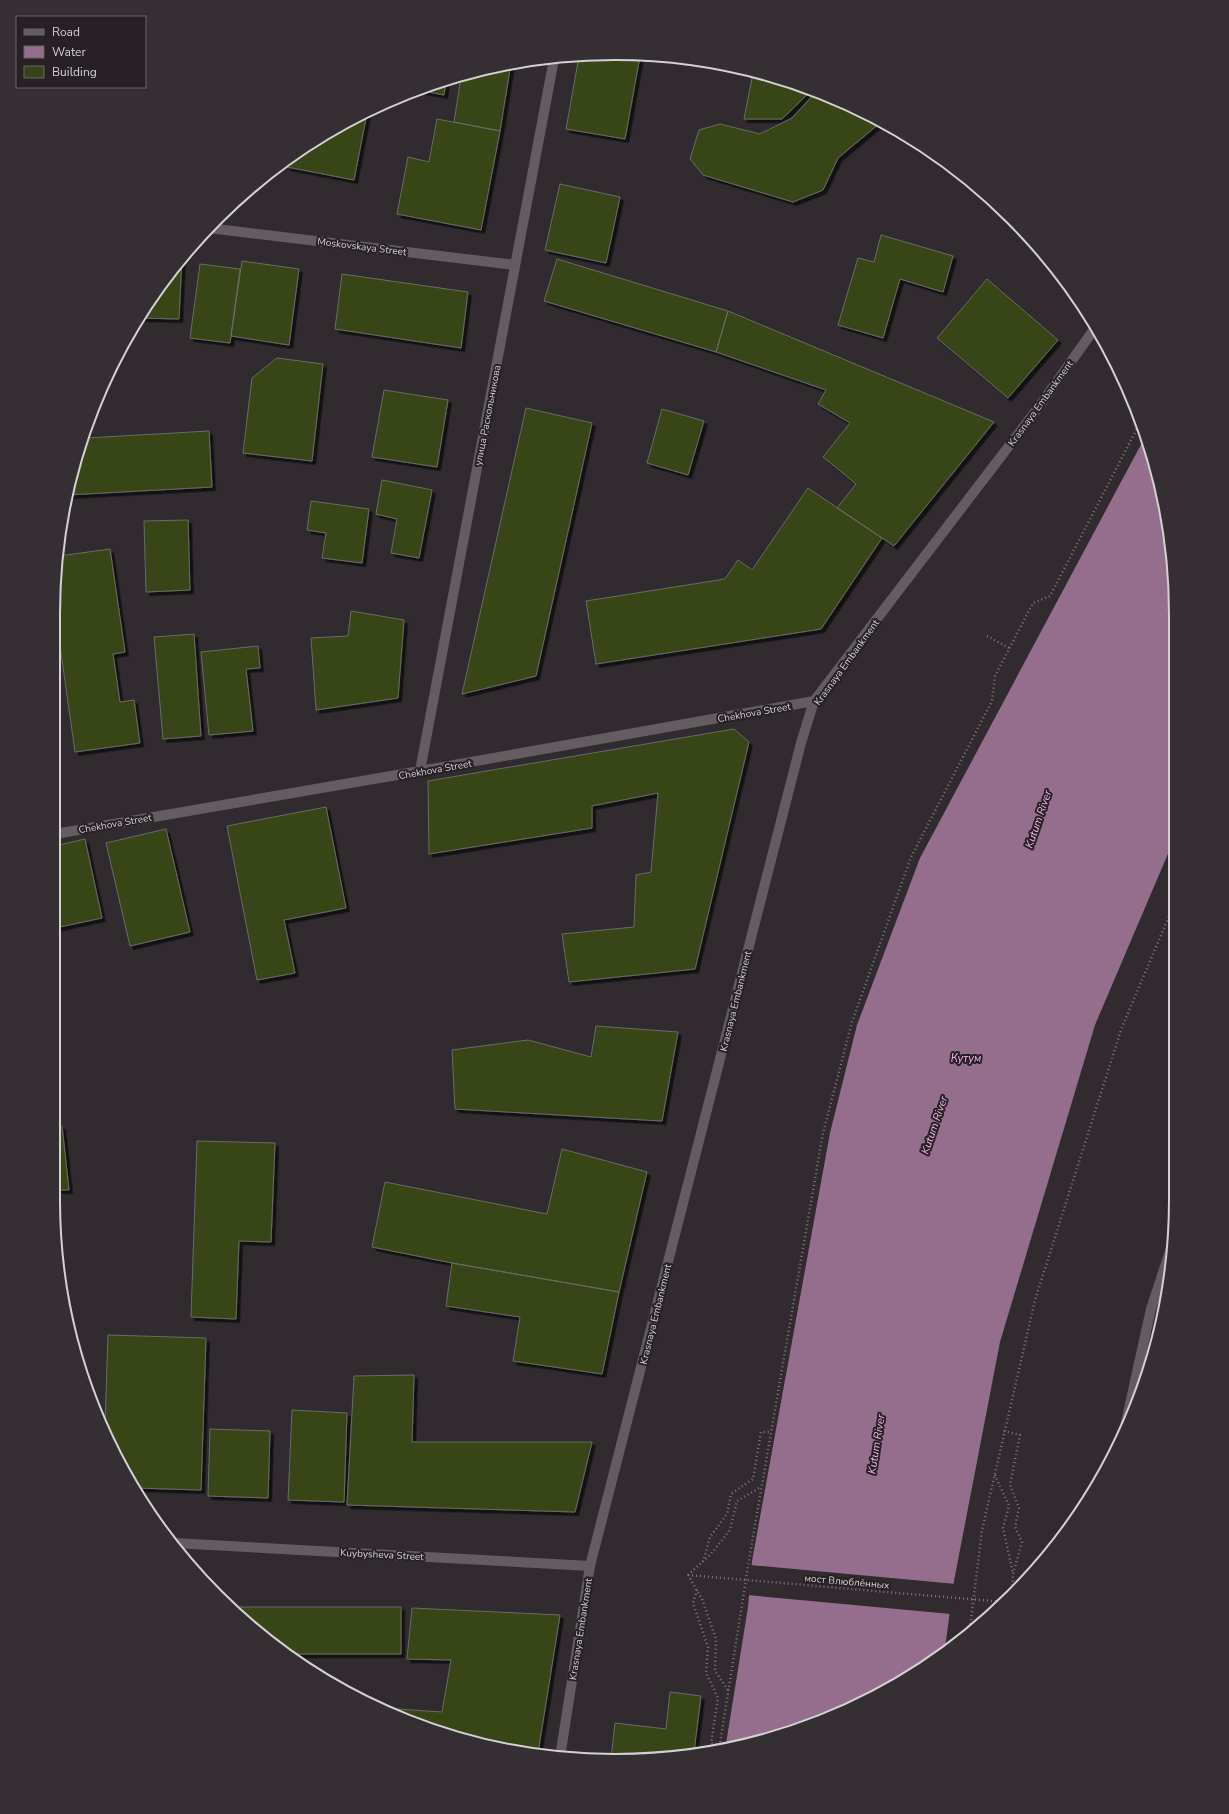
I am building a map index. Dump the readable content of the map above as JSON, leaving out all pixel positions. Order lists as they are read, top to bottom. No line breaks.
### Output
{"streets":{"street":["Moskovskaya Street","Krasnaya Embankment","улица Раскольникова","Chekhova Street","Kuybysheva Street"],"path":["мост Влюблённых"]},"crossings":[["Moskovskaya Street","улица Раскольникова"],["Krasnaya Embankment","Chekhova Street"],["Krasnaya Embankment","Kuybysheva Street"],["улица Раскольникова","Chekhova Street"]],"water":["Kutum River","Кутум"],"legend":["Road","Water","Building"]}
